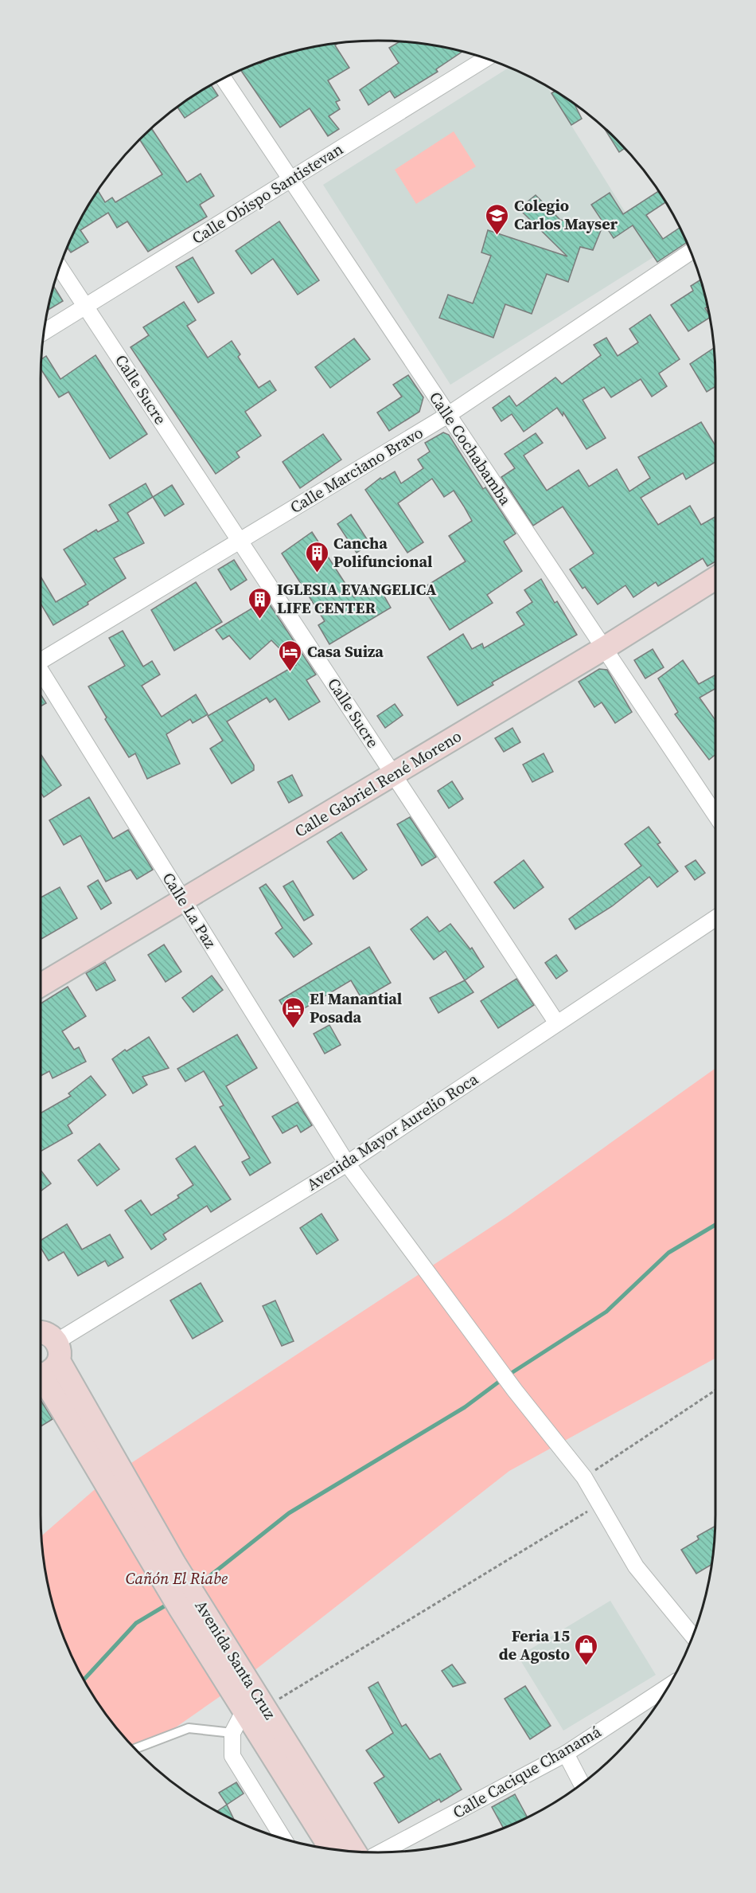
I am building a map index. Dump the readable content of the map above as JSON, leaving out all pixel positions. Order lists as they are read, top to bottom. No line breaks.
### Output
{"streets":{"main road":["Calle Gabriel René Moreno","Avenida Santa Cruz"],"street":["Calle Obispo Santistevan","Calle Sucre","Calle Cochabamba","Calle Marciano Bravo","Calle La Paz","Avenida Mayor Aurelio Roca","Calle Cacique Chanamá"]},"crossings":[["Calle Obispo Santistevan","Calle Sucre"],["Calle Obispo Santistevan","Calle Cochabamba"],["Calle Sucre","Calle Marciano Bravo"],["Calle Sucre","Calle Gabriel René Moreno"],["Calle Sucre","Avenida Mayor Aurelio Roca"],["Calle Cochabamba","Calle Marciano Bravo"],["Calle Cochabamba","Calle Gabriel René Moreno"],["Calle Gabriel René Moreno","Calle La Paz"],["Calle La Paz","Avenida Mayor Aurelio Roca"],["Avenida Mayor Aurelio Roca","Avenida Santa Cruz"]],"parks":["Cañón El Riabe"],"places":{"school or university":["Colegio Carlos Mayser"],"building":["Cancha Polifuncional","IGLESIA EVANGELICA LIFE CENTER"],"hotel":["Casa Suiza","El Manantial Posada"],"shop":["Feria 15 de Agosto"]}}
